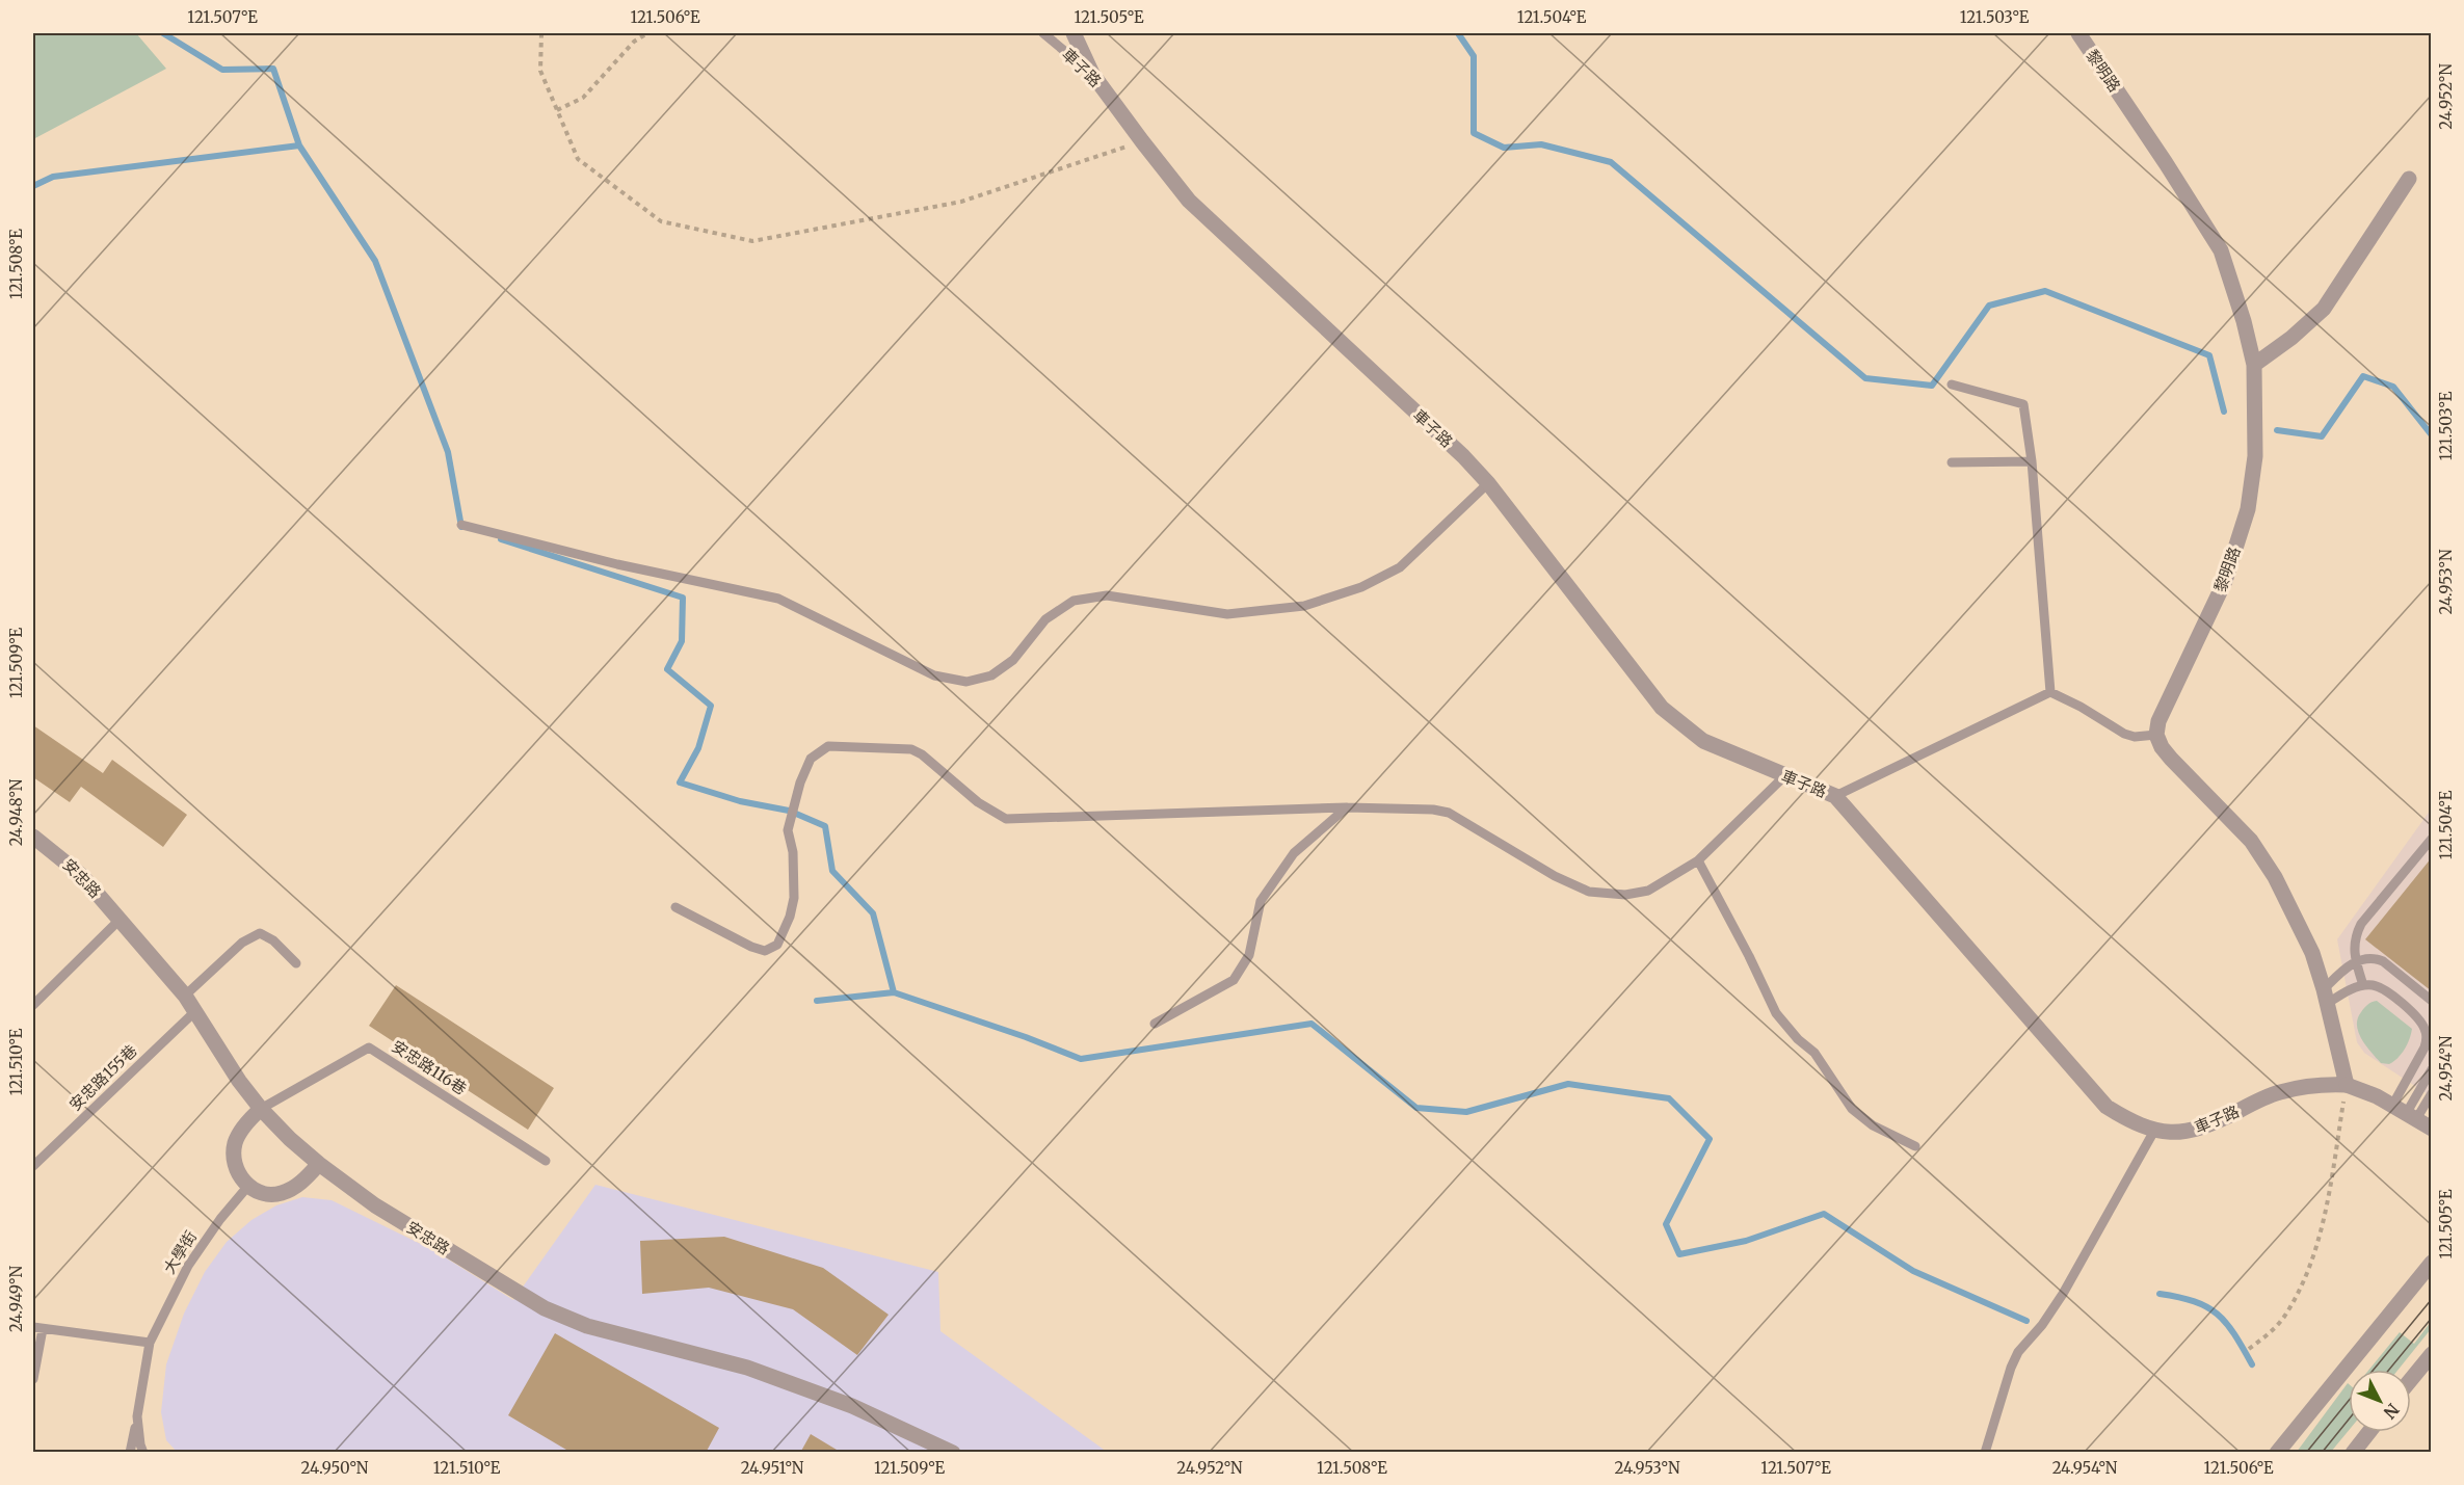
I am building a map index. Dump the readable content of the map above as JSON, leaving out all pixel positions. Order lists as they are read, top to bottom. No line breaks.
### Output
{"streets":{"street":["車子路","黎明路","安忠路"],"lane":["安忠路116巷","安忠路155巷","大學街"]},"crossings":[["安忠路","安忠路116巷"],["安忠路","安忠路155巷"]],"north":"bottom right","coordinates":["121.507°E","121.506°E","121.505°E","121.504°E","121.503°E","24.952°N","121.508°E","24.953°N","121.509°E","24.948°N","121.510°E","24.954°N","24.949°N","24.950°N","24.951°N"]}
